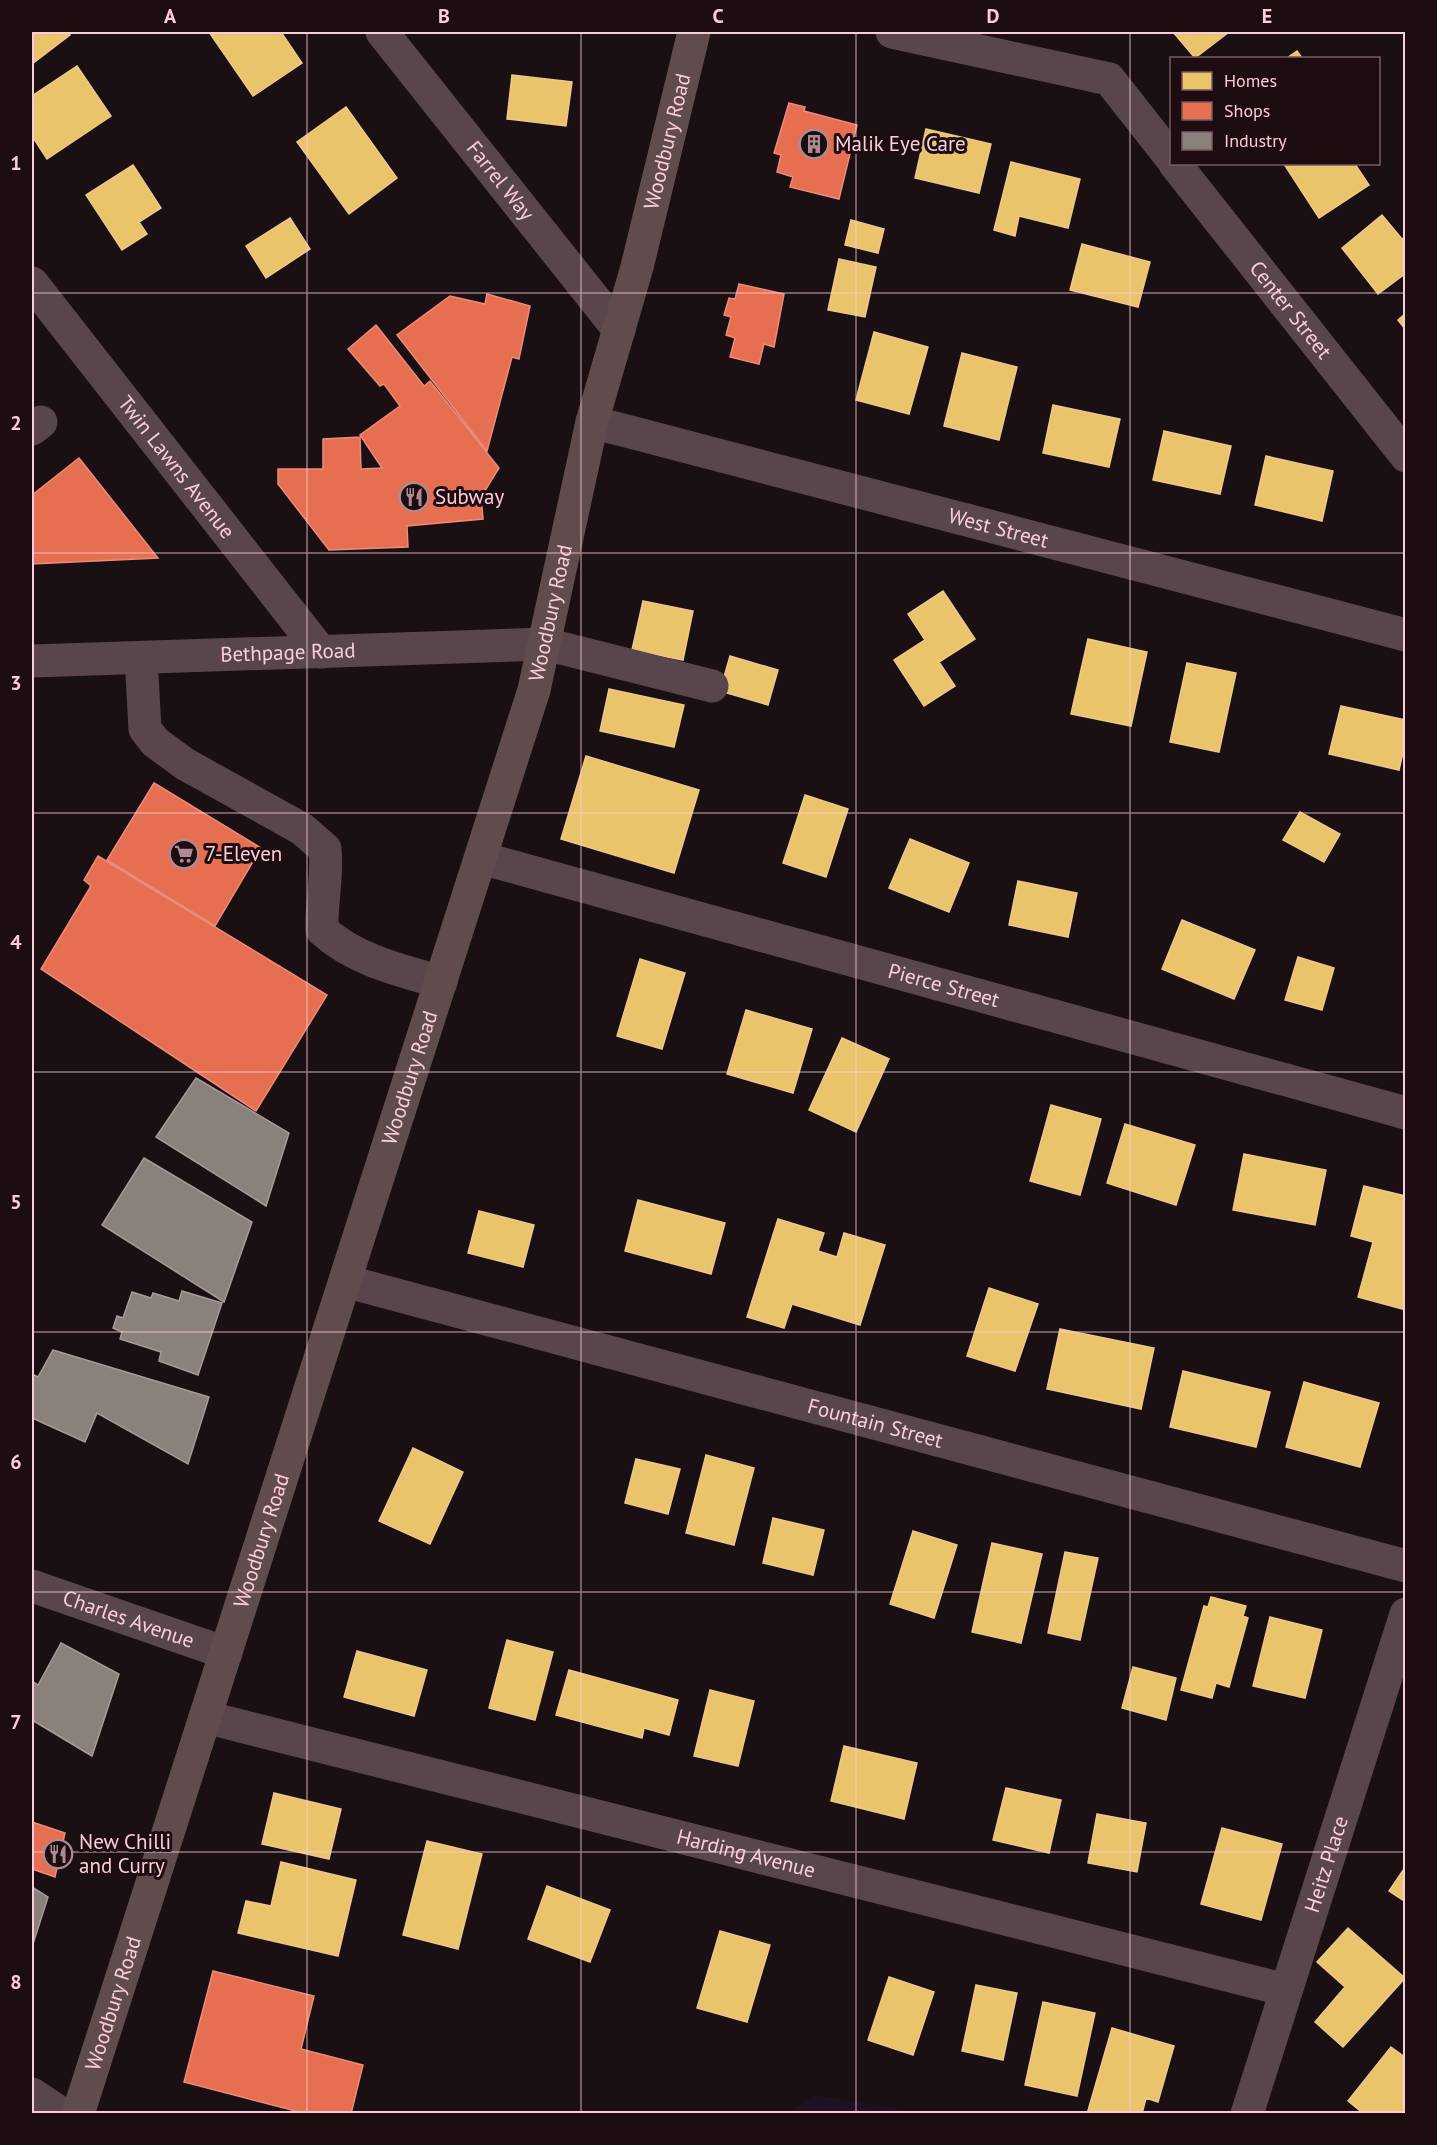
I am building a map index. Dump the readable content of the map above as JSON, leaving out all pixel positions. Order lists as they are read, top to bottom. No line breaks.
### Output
{"streets":{"main road":["Woodbury Road"],"street":["Farrel Way","Center Street","Twin Lawns Avenue","West Street","Bethpage Road","Pierce Street","Fountain Street","Charles Avenue","Harding Avenue","Heitz Place"]},"crossings":[["Woodbury Road","Farrel Way"],["Woodbury Road","West Street"],["Woodbury Road","Bethpage Road"],["Woodbury Road","Pierce Street"],["Woodbury Road","Fountain Street"],["Woodbury Road","Charles Avenue"],["Woodbury Road","Harding Avenue"],["Twin Lawns Avenue","Bethpage Road"],["Harding Avenue","Heitz Place"]],"places":{"building":["Malik Eye Care"],"restaurant":["Subway","New Chilli and Curry"],"supermarket":["7-Eleven"]},"legend":["Homes","Shops","Industry"],"grid":{"columns":["A","B","C","D","E"],"rows":["1","2","3","4","5","6","7","8"]}}
